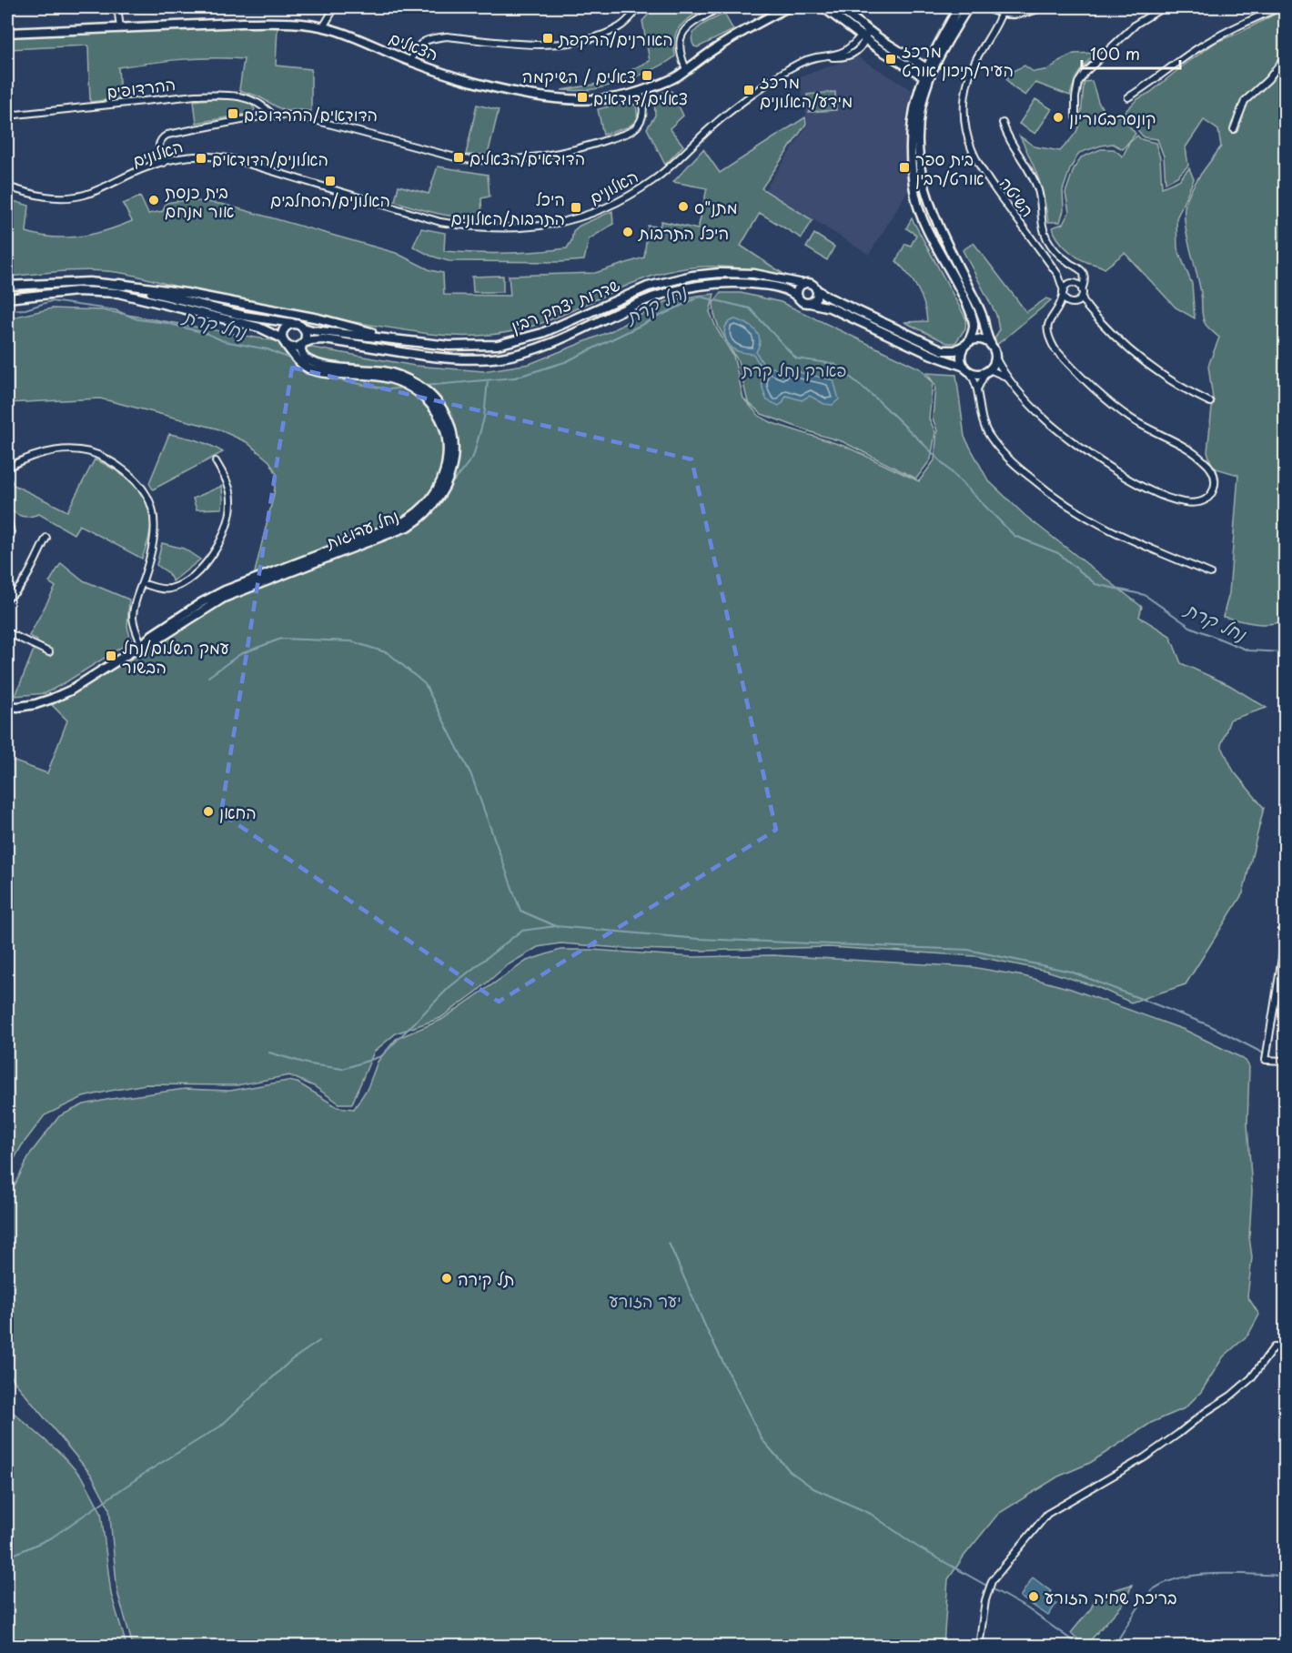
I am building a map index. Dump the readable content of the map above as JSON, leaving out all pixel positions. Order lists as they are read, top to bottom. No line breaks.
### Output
{"streets":{"main road":["הצאלים","שדרות יצחק רבין","נחל ערוגות"],"street":["ההרדופים","האלונים","השיטה"]},"crossings":[["שדרות יצחק רבין","נחל ערוגות"]],"water":["נחל קרת"],"parks":["פארק נחל קרת","יער הזורע"],"places":{"transit":["האורנים/הרקפת","מרכז העיר/תיכון אורט","צאלים / השיקמה","מרכז מידע/האלונים","צאלים/דודאים","הדודאים/ההרדופים","הדודאים/הצאלים","האלונים/הדודאים","בית ספר אורט/רבין","האלונים/הסחלבים","היכל התרבות/האלונים","עמק השלום/נחל הבשור"],"other":["קונסרבטוריון","בית כנסת אור מנחם","מתנ\"ס","היכל התרבות","החאן","תל קירה","בריכת שחיה הזורע"]},"scale_bar":"100 m"}
